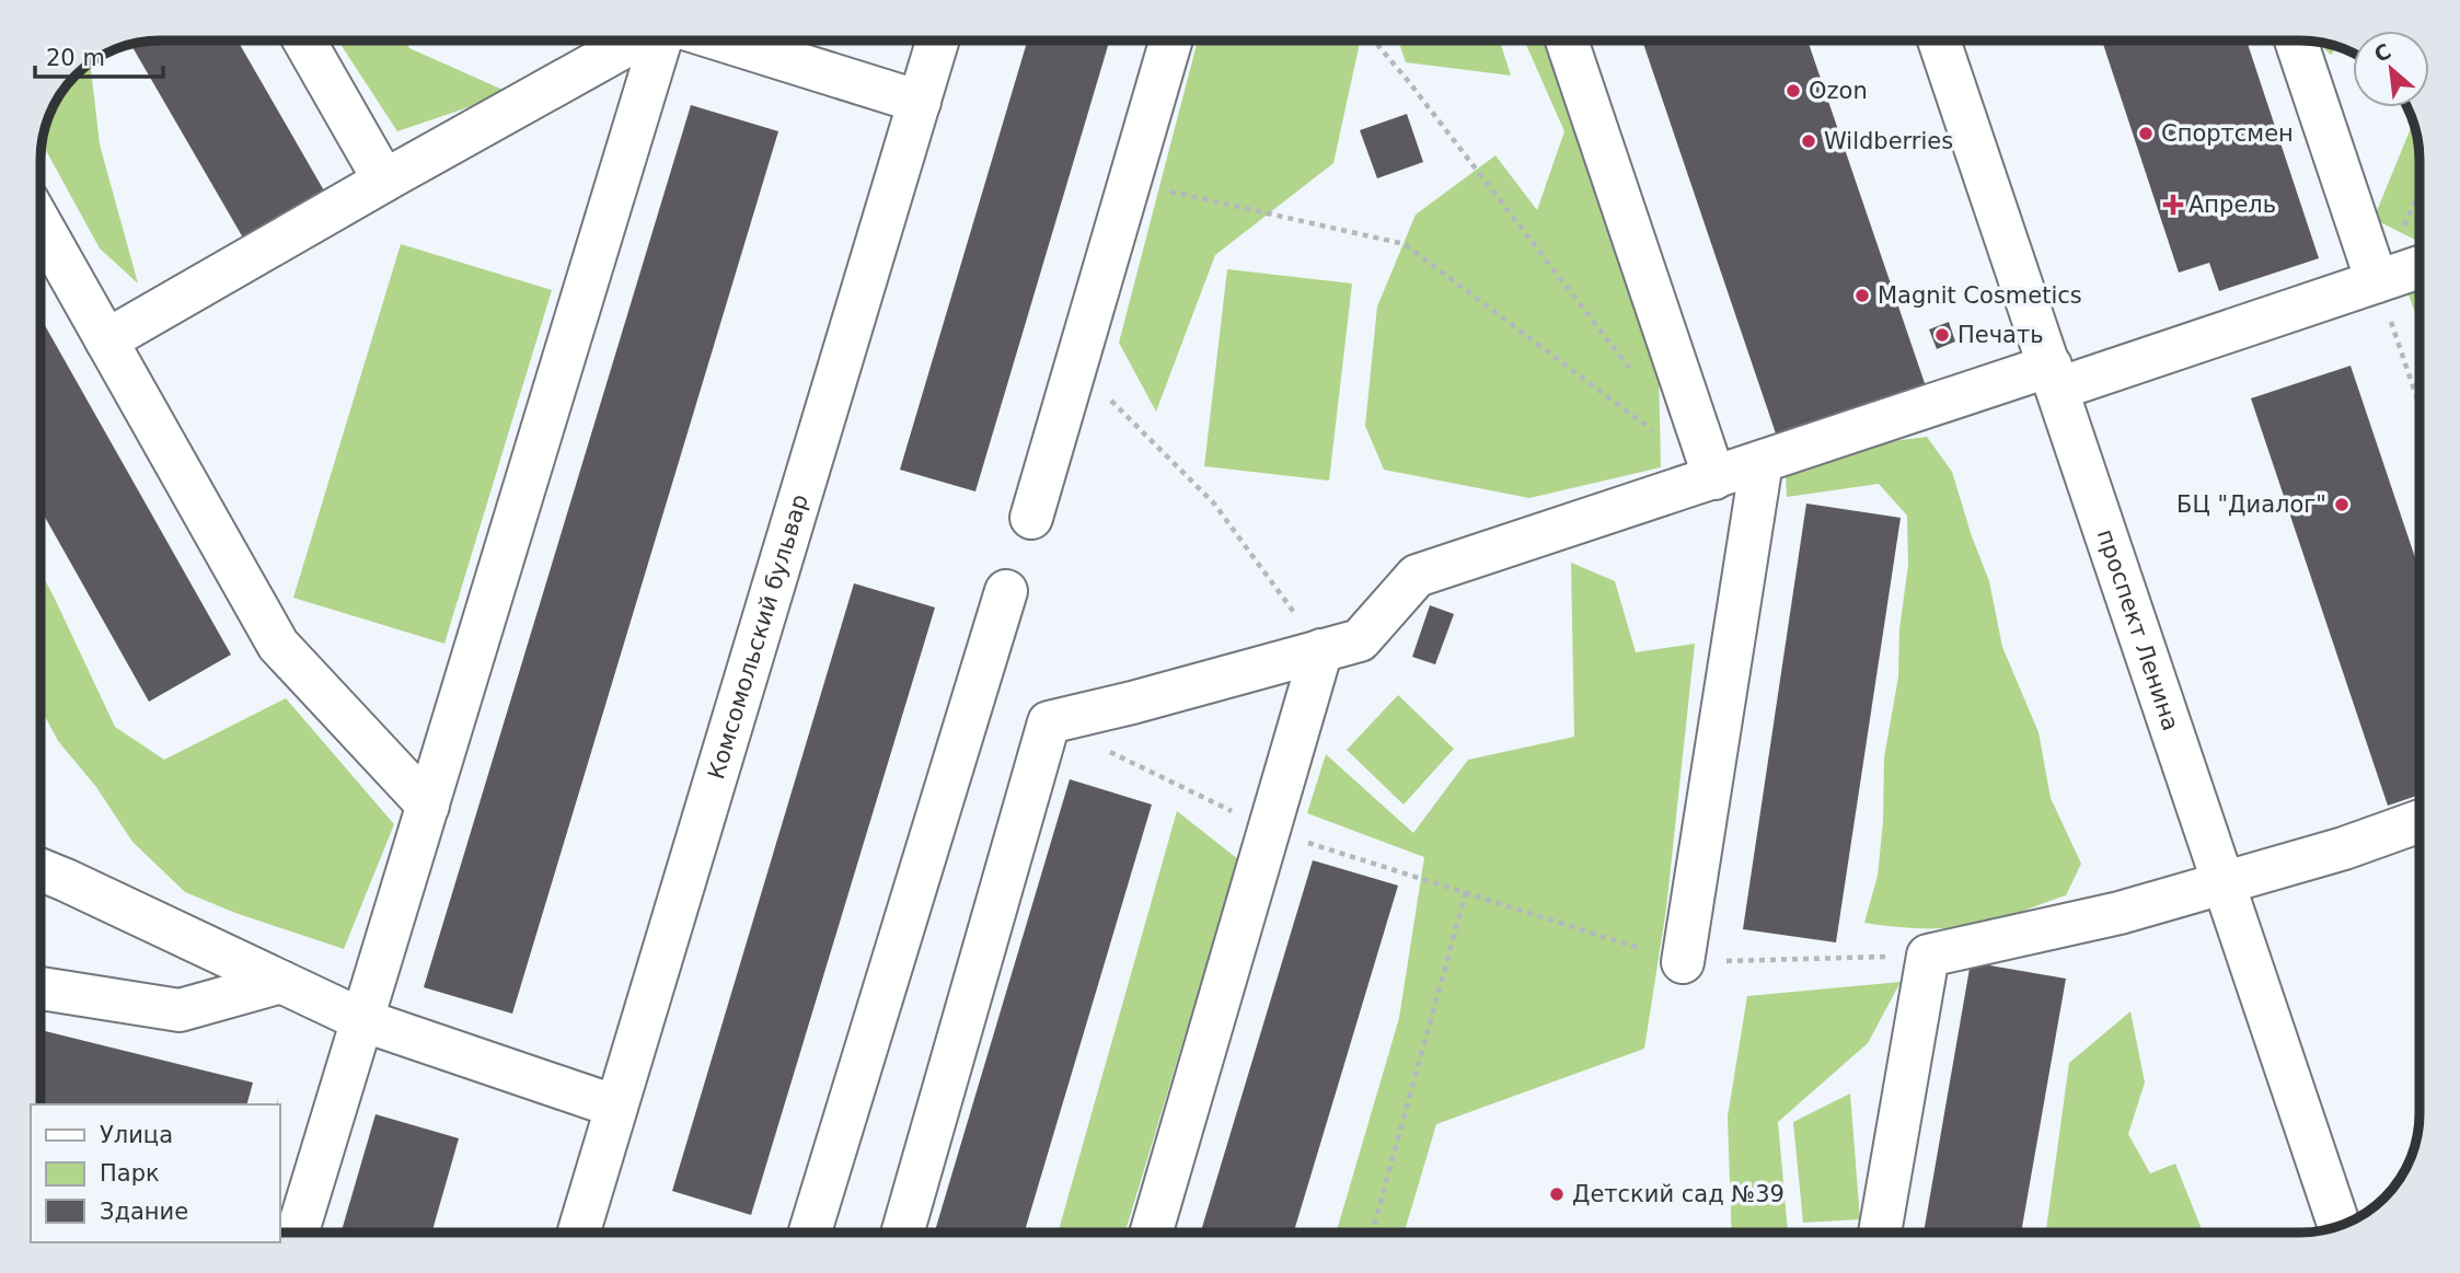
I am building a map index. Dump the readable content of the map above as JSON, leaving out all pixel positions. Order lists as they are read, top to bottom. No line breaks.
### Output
{"streets":{"street":["проспект Ленина","Комсомольский бульвар"]},"places":{"other":["Ozon","Спортсмен","Wildberries","Magnit Cosmetics","Печать","БЦ \"Диалог\"","Детский сад №39"],"health":["Апрель"]},"legend":["Улица","Парк","Здание"],"scale_bar":"20 m","north":"top left"}
